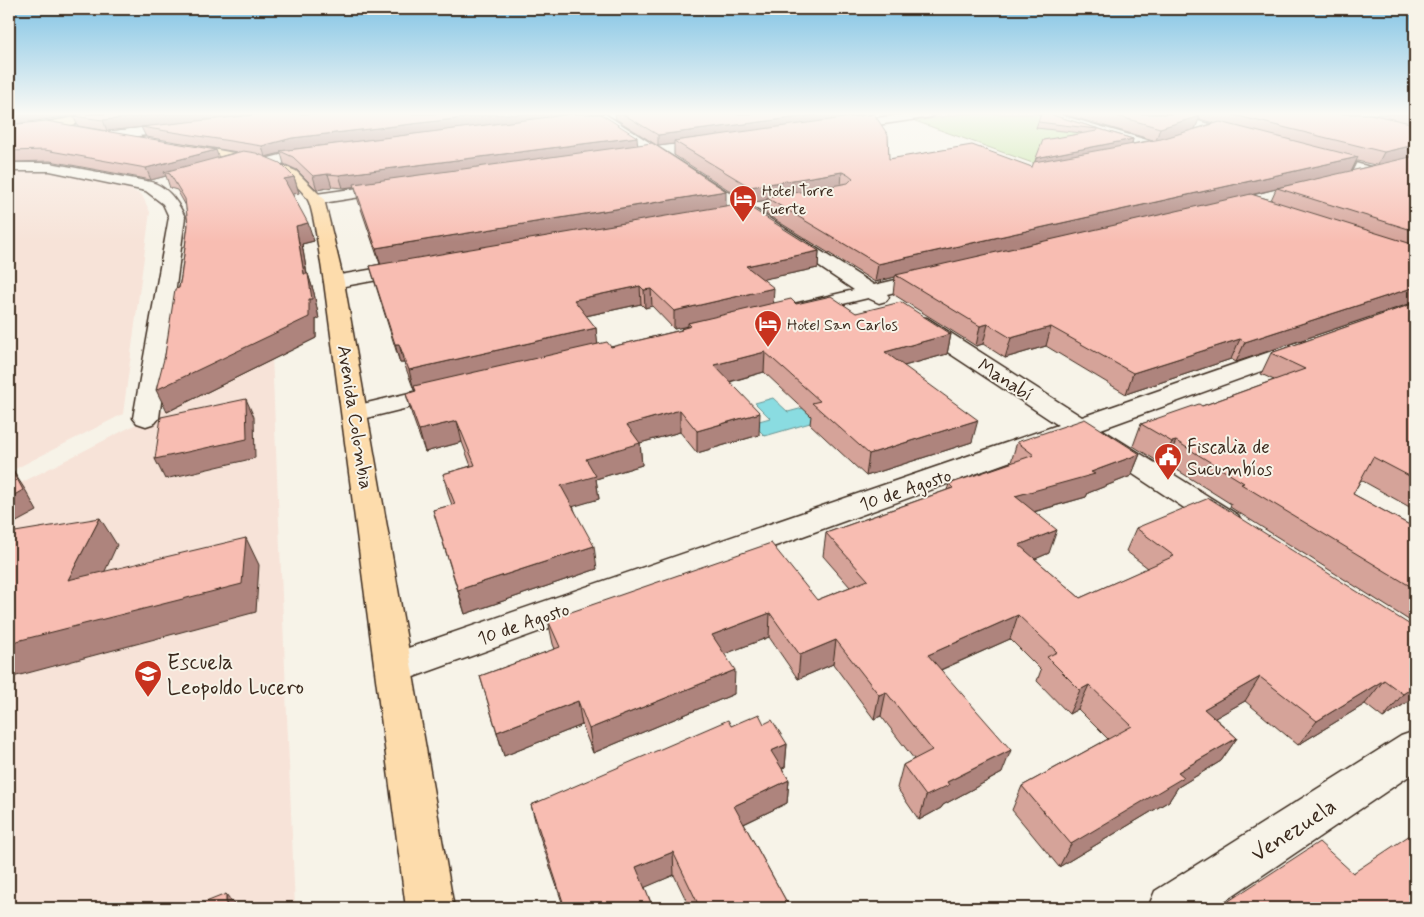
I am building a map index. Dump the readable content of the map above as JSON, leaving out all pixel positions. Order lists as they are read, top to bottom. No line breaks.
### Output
{"streets":{"main road":["Avenida Colombia"],"street":["Manabí","10 de Agosto","Venezuela"]},"crossings":[["Manabí","10 de Agosto"],["Avenida Colombia","10 de Agosto"]],"places":{"hotel":["Hotel Torre Fuerte","Hotel San Carlos"],"public building":["Fiscalia de Sucumbíos"],"school or university":["Escuela Leopoldo Lucero"]}}
